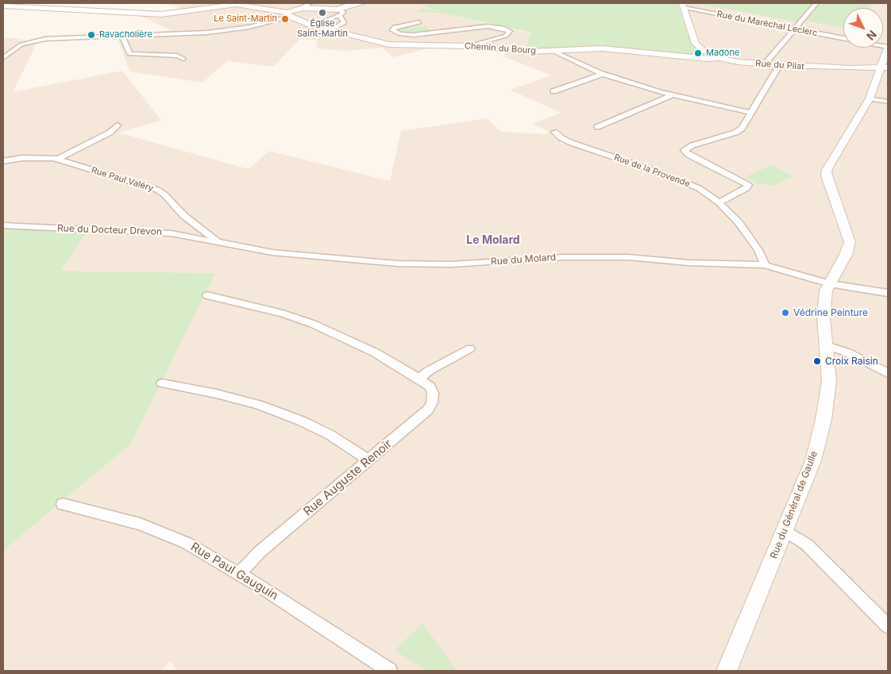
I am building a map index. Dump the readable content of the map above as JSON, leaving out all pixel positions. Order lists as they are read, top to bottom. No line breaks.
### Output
{"streets":{"street":["Rue du Maréchal Leclerc","Chemin du Bourg","Rue du Pilat","Rue de la Provende","Rue Paul Valéry","Rue du Docteur Drevon","Rue du Molard","Rue Auguste Renoir","Rue du Général de Gaulle","Rue Paul Gauguin"]},"crossings":[["Rue du Maréchal Leclerc","Rue du Pilat"],["Chemin du Bourg","Rue du Pilat"],["Rue du Pilat","Rue du Général de Gaulle"],["Rue de la Provende","Rue du Molard"],["Rue Paul Valéry","Rue du Docteur Drevon"],["Rue Paul Valéry","Rue du Molard"],["Rue du Docteur Drevon","Rue du Molard"],["Rue du Molard","Rue du Général de Gaulle"],["Rue Auguste Renoir","Rue Paul Gauguin"]],"districts":["Le Molard"],"places":["Église Saint-Martin","Le Saint-Martin","Ravacholière","Madone","Védrine Peinture","Croix Raisin"],"north":"bottom right"}
